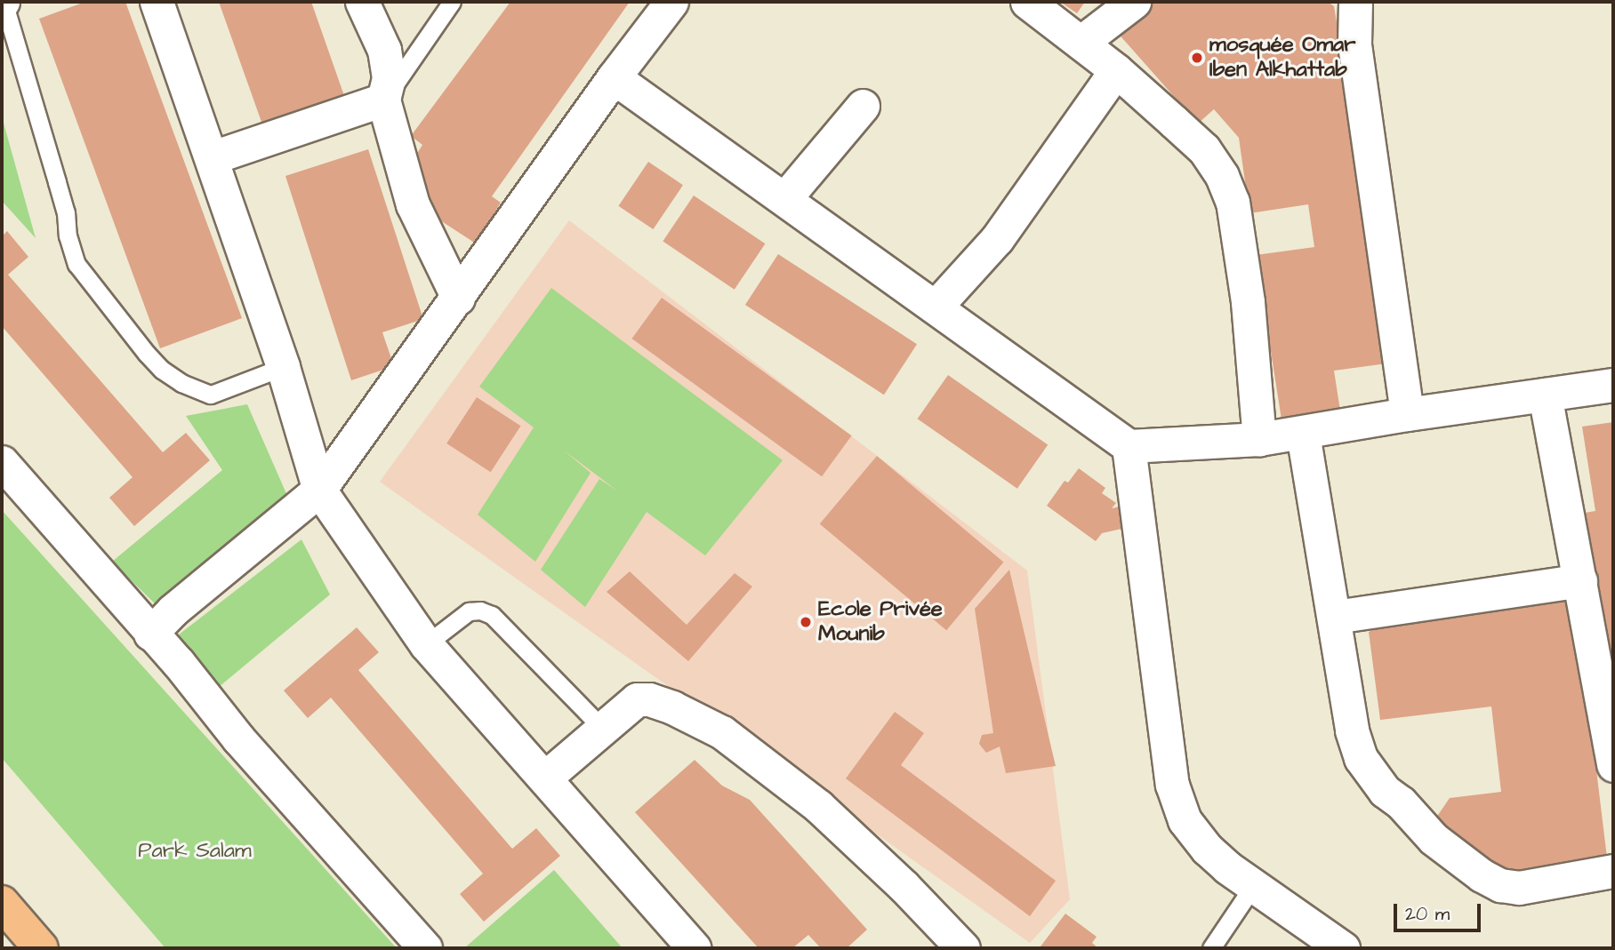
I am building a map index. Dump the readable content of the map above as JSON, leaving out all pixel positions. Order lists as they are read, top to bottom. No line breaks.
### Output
{"parks":["Park Salam"],"places":["mosquée Omar Iben Alkhattab","Ecole Privée Mounib"],"scale_bar":"20 m"}
